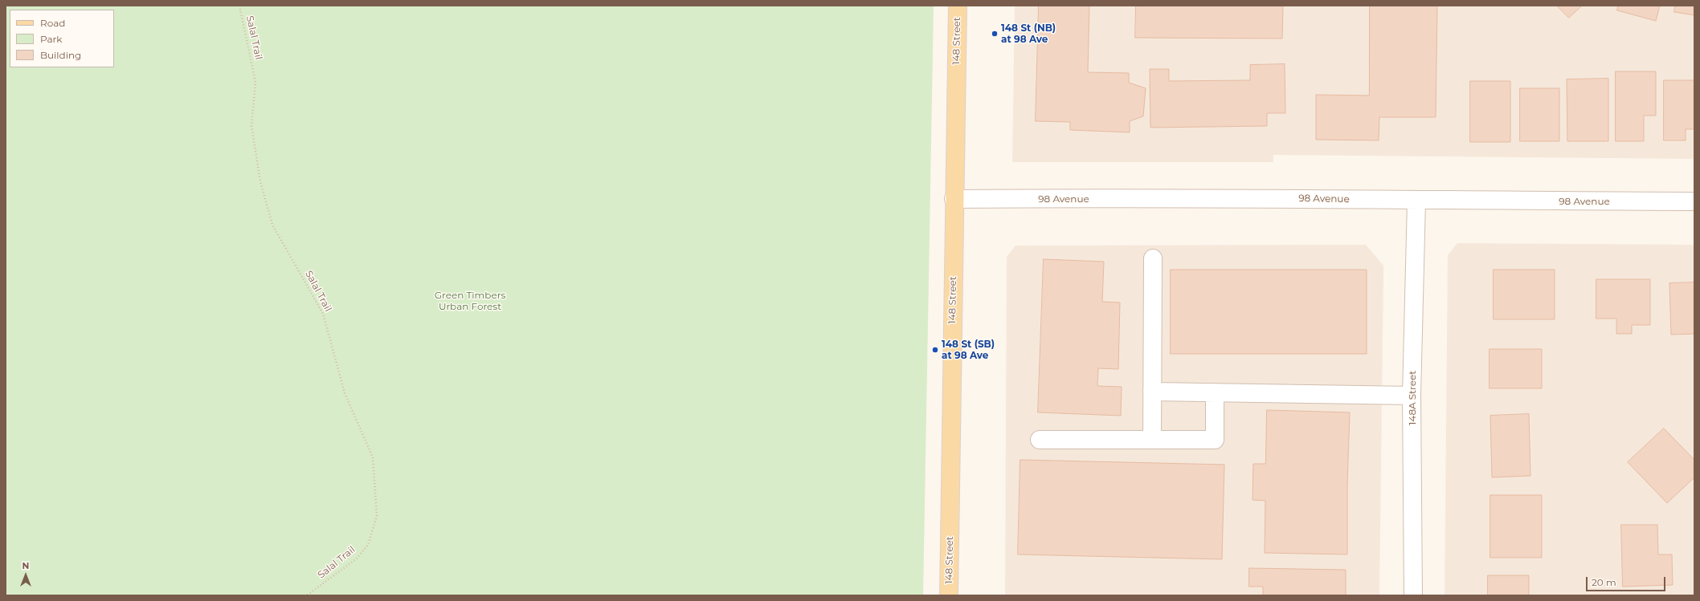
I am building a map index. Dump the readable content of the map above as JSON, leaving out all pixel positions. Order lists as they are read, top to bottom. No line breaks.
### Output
{"streets":{"main road":["148 Street"],"street":["98 Avenue","148A Street"],"path":["Salal Trail"]},"crossings":[["148 Street","98 Avenue"],["98 Avenue","148A Street"]],"parks":["Green Timbers Urban Forest"],"places":["148 St (NB) at 98 Ave","148 St (SB) at 98 Ave"],"legend":["Road","Park","Building"],"scale_bar":"20 m","north":"top"}
